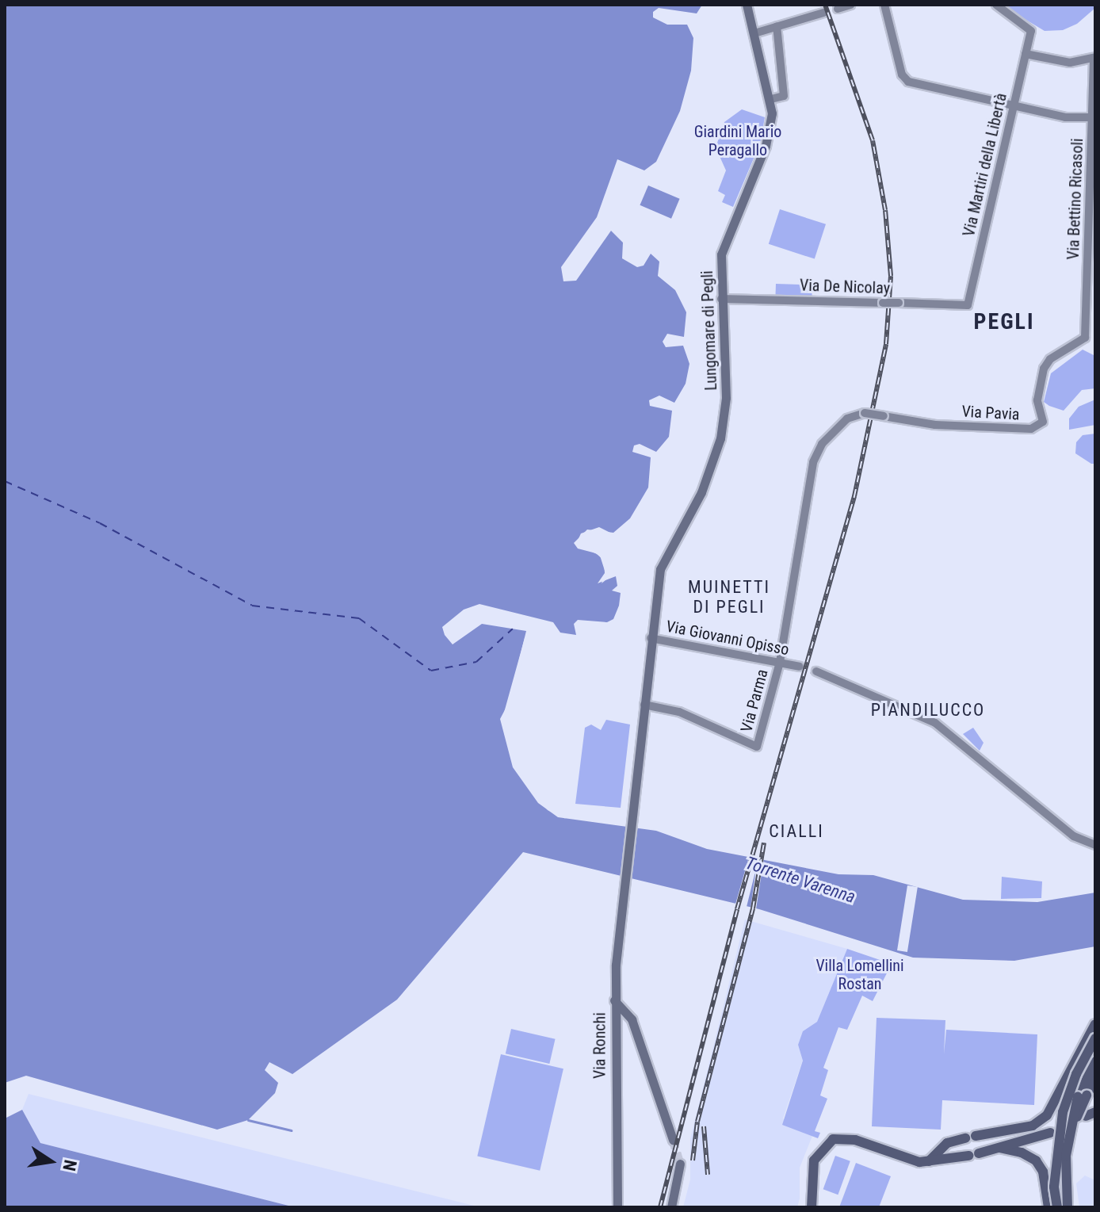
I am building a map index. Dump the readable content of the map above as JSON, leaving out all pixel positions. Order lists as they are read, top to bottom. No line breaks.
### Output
{"streets":{"main road":["Lungomare di Pegli","Via Ronchi"],"street":["Via Martiri della Libertà","Via Bettino Ricasoli","Via De Nicolay","Via Pavia","Via Giovanni Opisso","Via Parma"]},"crossings":[["Via Martiri della Libertà","Via De Nicolay"],["Via Bettino Ricasoli","Via Pavia"],["Via De Nicolay","Lungomare di Pegli"],["Lungomare di Pegli","Via Giovanni Opisso"],["Lungomare di Pegli","Via Parma"],["Lungomare di Pegli","Via Ronchi"],["Via Pavia","Via Parma"],["Via Giovanni Opisso","Via Parma"]],"districts":["PEGLI","MUINETTI DI PEGLI","PIANDILUCCO","CIALLI"],"water":["Torrente Varenna"],"parks":["Giardini Mario Peragallo","Villa Lomellini Rostan"],"north":"right"}
